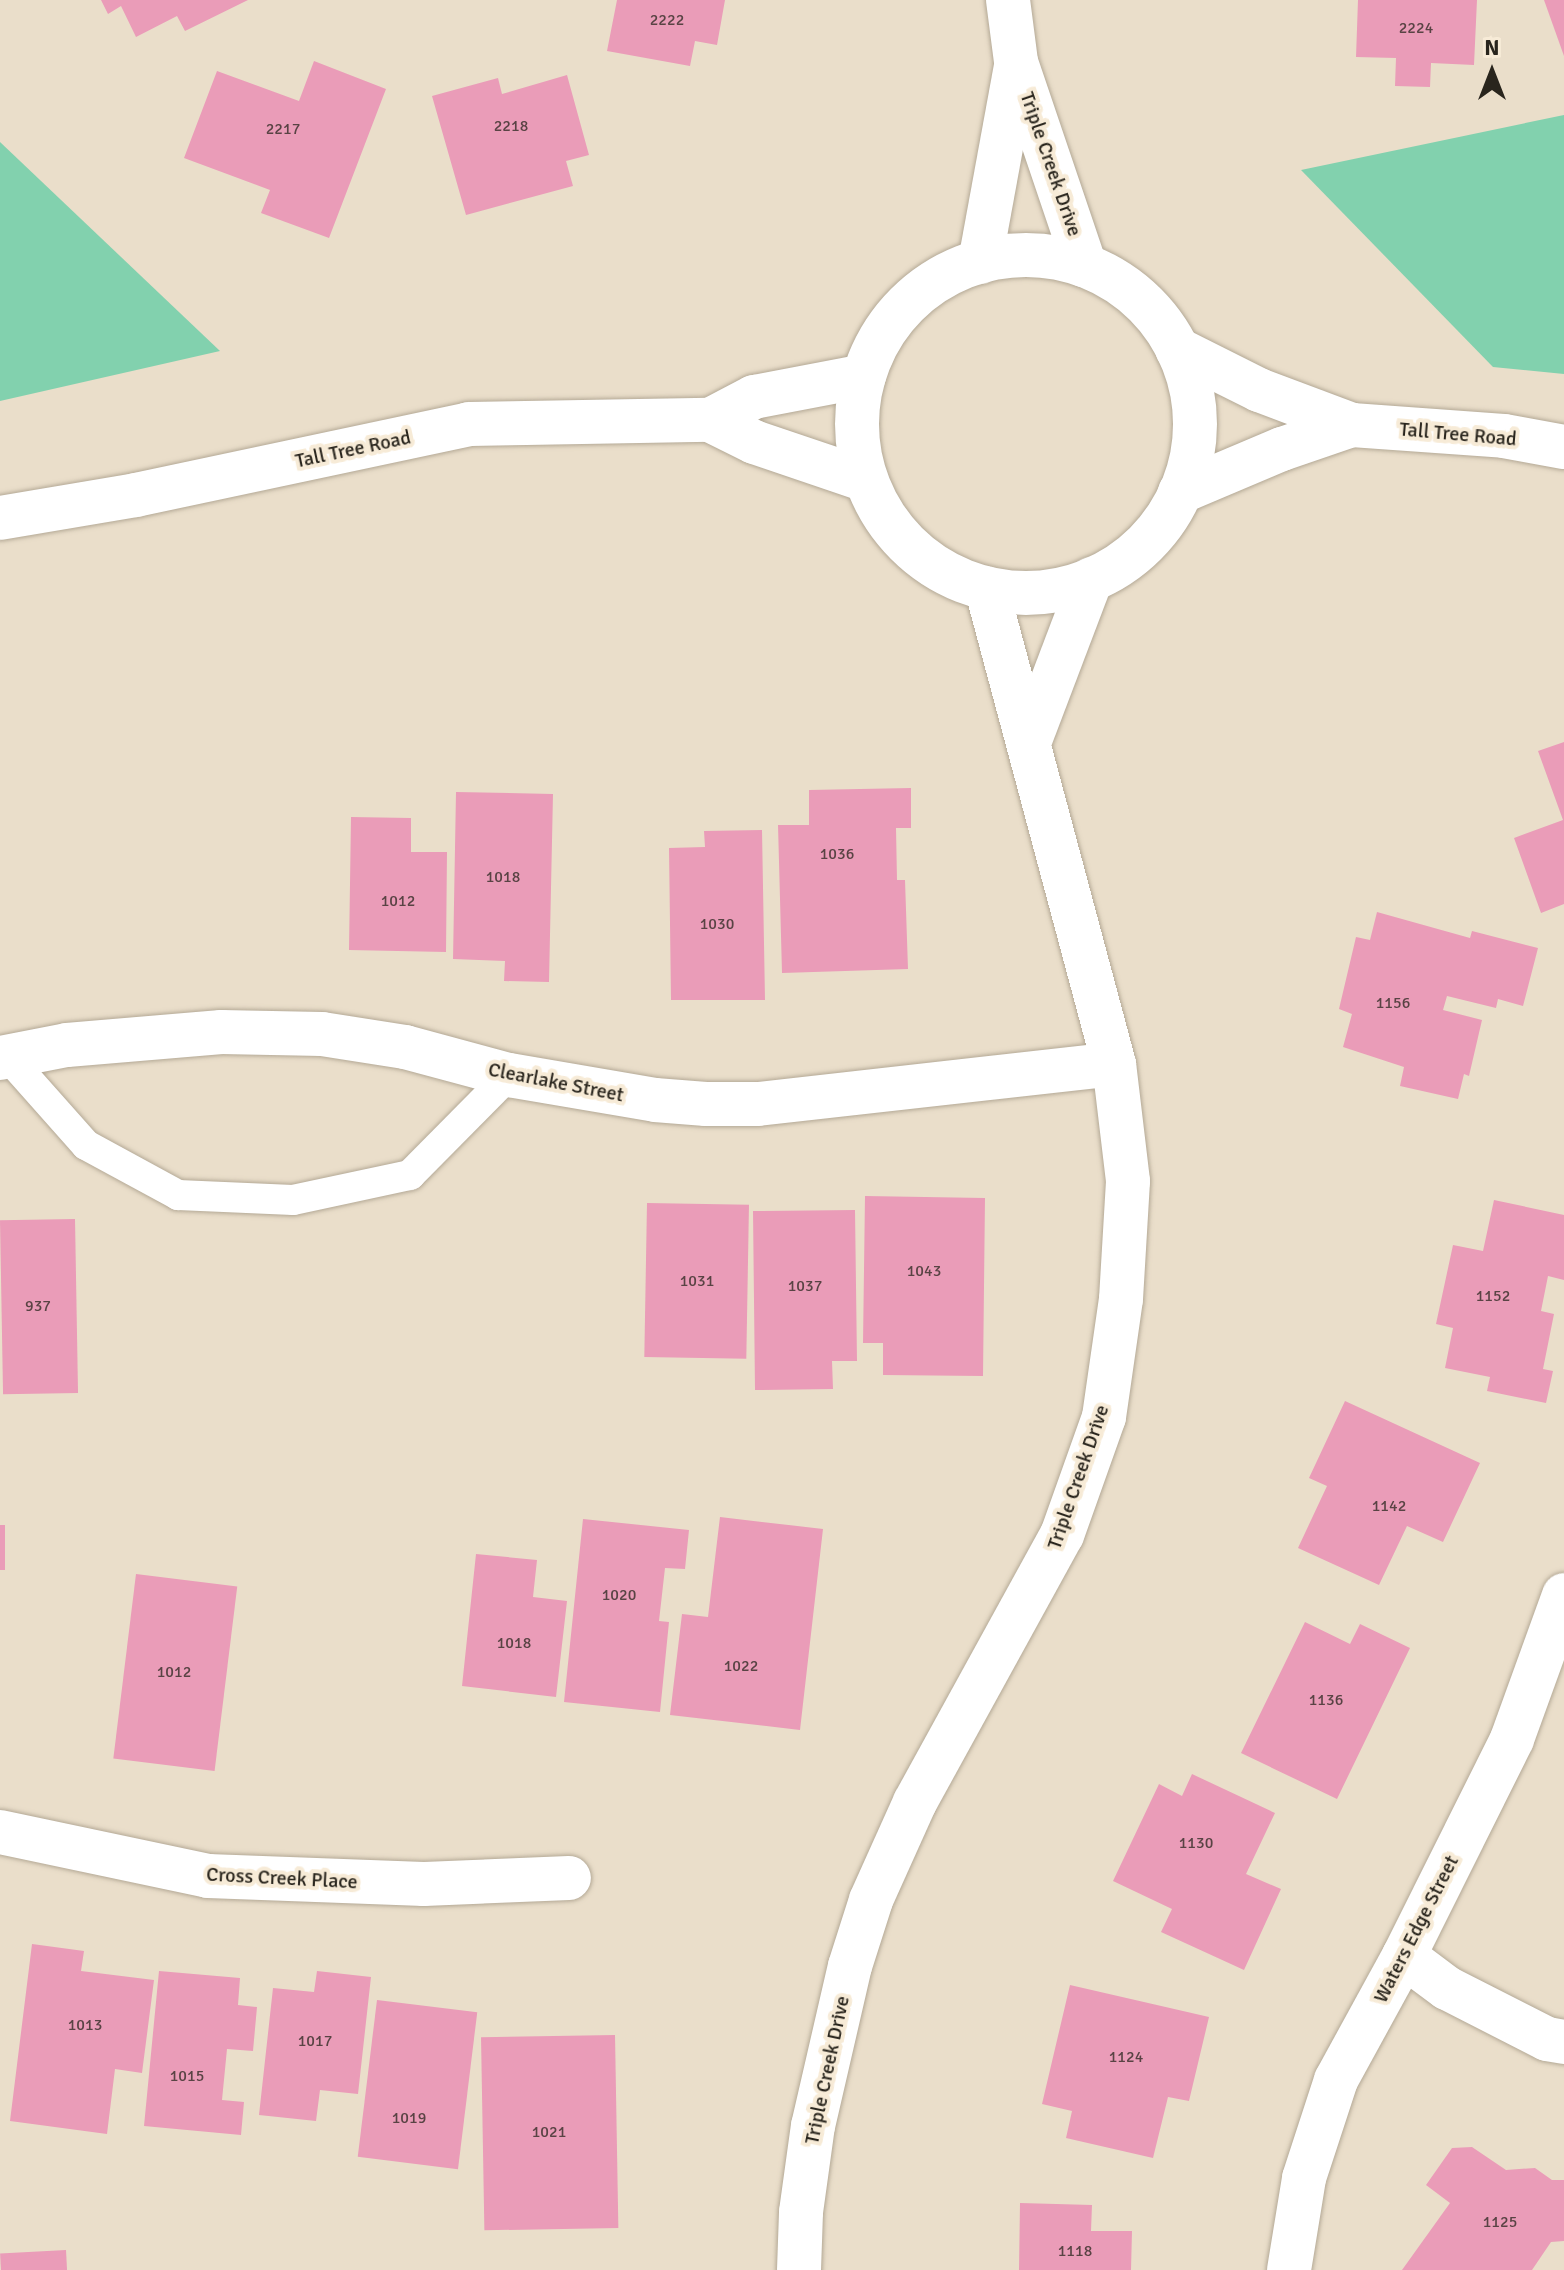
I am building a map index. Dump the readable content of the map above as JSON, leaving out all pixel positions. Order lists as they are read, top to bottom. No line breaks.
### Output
{"streets":{"street":["Triple Creek Drive","Tall Tree Road","Clearlake Street","Cross Creek Place","Waters Edge Street"]},"crossings":[["Triple Creek Drive","Clearlake Street"]],"house_numbers":["2222","2224","2218","2217","1036","1018","1012","1030","1156","1043","1031","1037","1152","937","1142","1020","1018","1022","1012","1136","1130","1013","1017","1124","1015","1019","1021","1125","1118"],"north":"top"}
